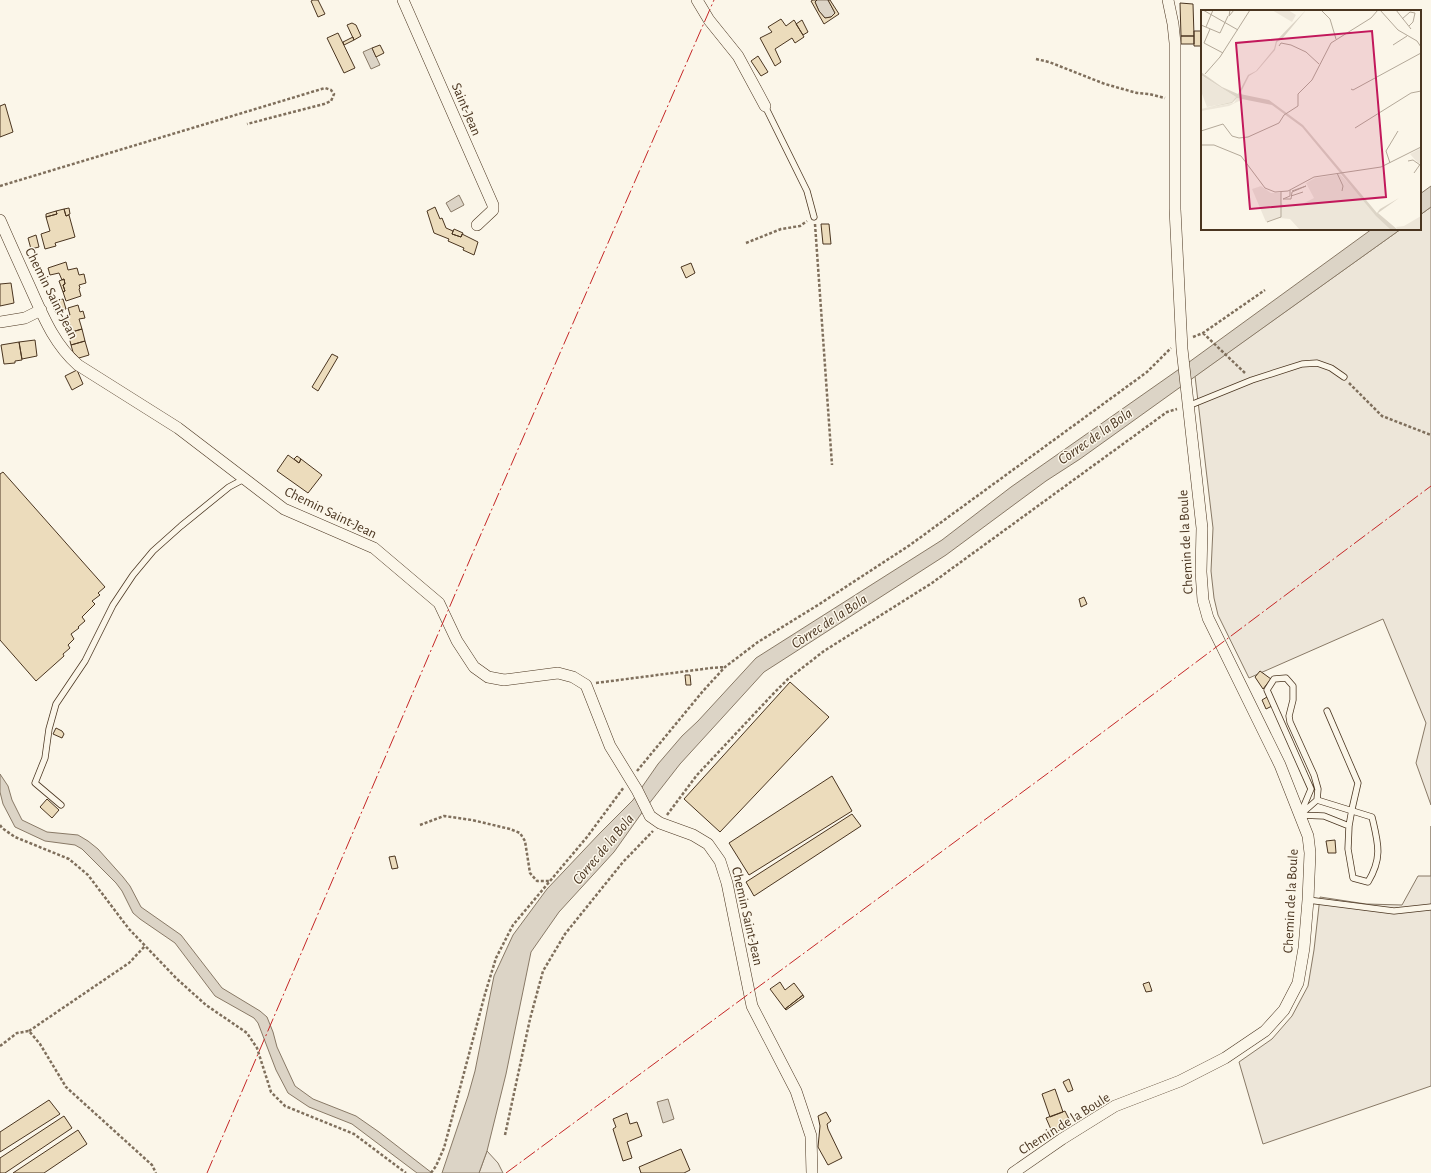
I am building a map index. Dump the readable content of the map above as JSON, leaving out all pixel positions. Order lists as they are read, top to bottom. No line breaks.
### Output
{"streets":{"street":["Saint-Jean","Chemin Saint-Jean","Chemin de la Boule"]},"water":["Còrrec de la Bola"]}
